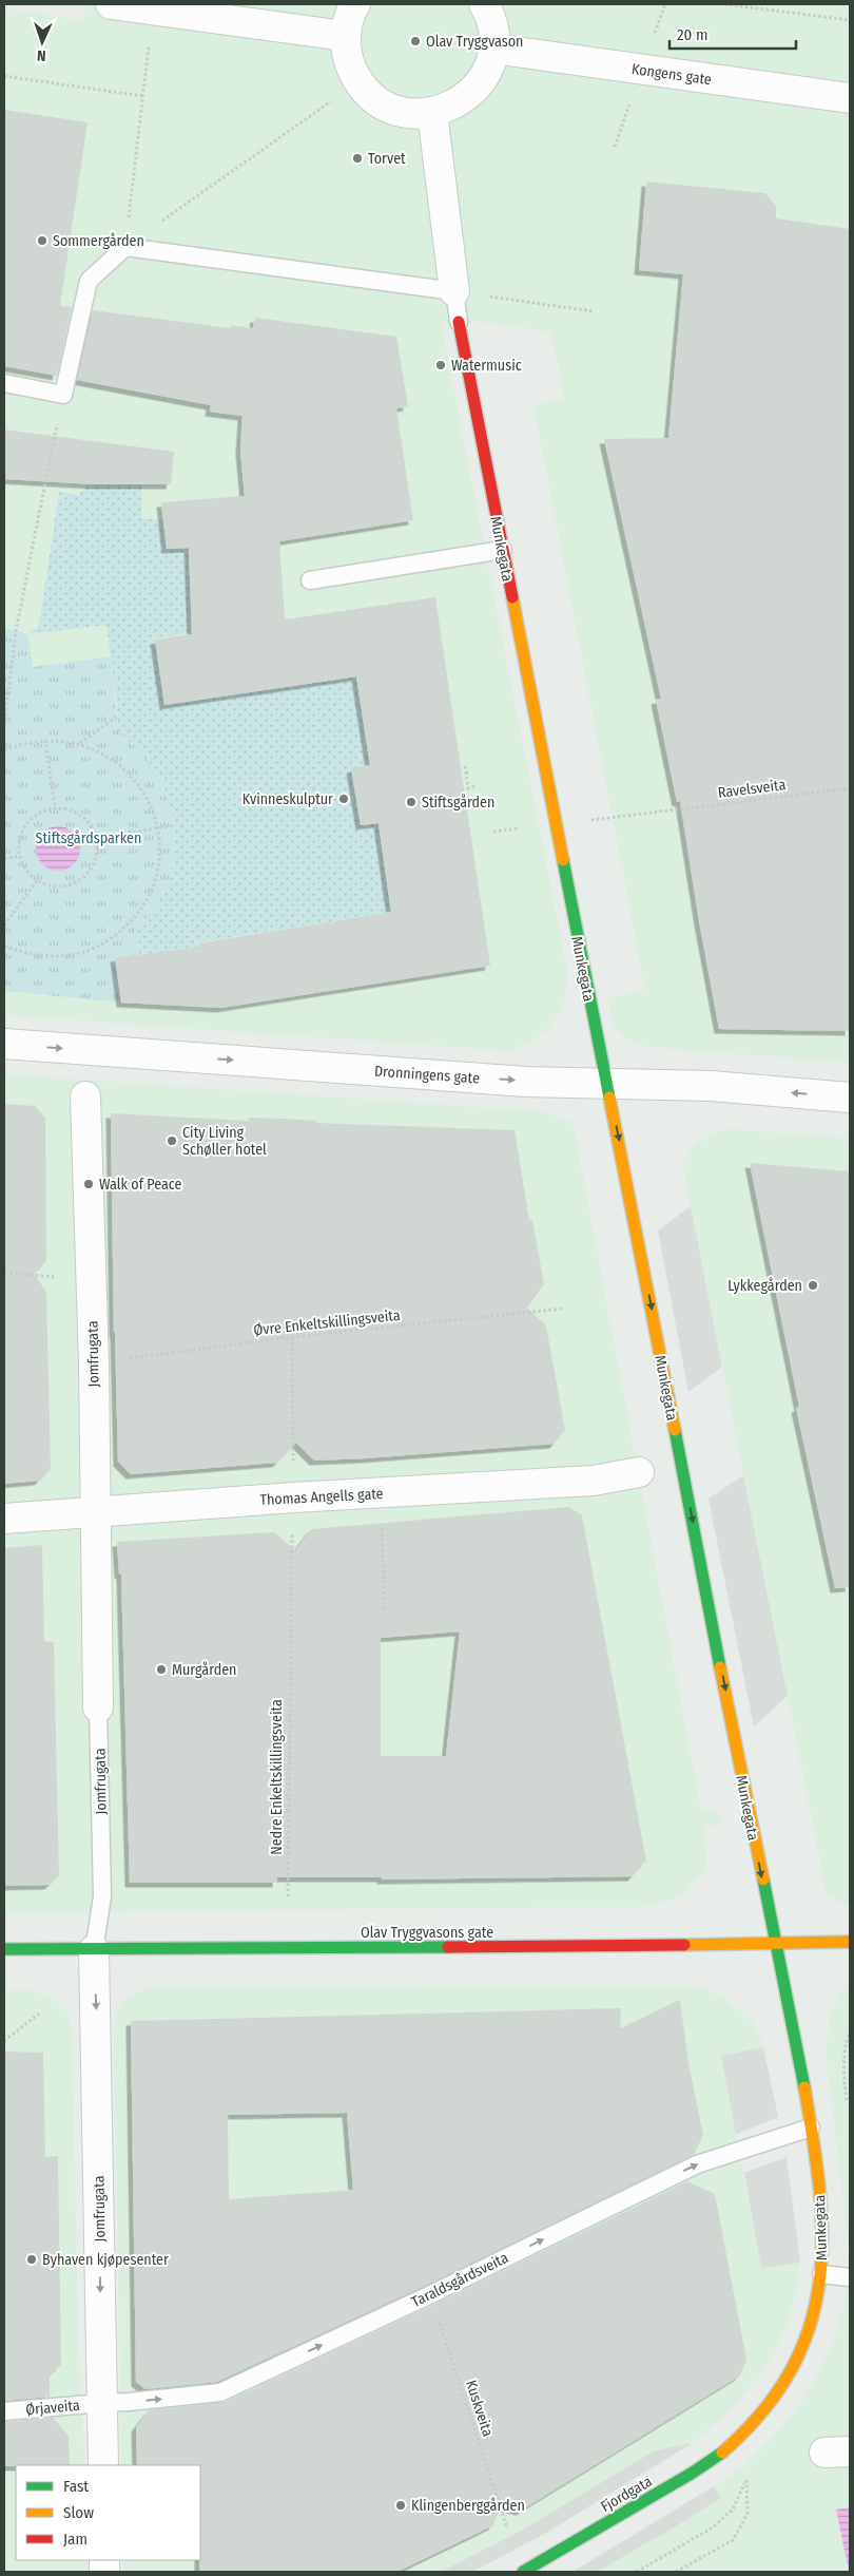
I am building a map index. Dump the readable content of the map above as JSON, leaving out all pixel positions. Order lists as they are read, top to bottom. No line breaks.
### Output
{"streets":{"street":["Kongens gate","Munkegata","Dronningens gate","Jomfrugata","Thomas Angells gate","Olav Tryggvasons gate","Fjordgata"],"lane":["Taraldsgårdsveita","Ørjaveita"],"path":["Ravelsveita","Øvre Enkeltskillingsveita","Nedre Enkeltskillingsveita","Kuskveita"]},"crossings":[["Munkegata","Dronningens gate"],["Munkegata","Olav Tryggvasons gate"],["Munkegata","Taraldsgårdsveita"],["Munkegata","Fjordgata"],["Øvre Enkeltskillingsveita","Jomfrugata"],["Jomfrugata","Thomas Angells gate"],["Jomfrugata","Olav Tryggvasons gate"],["Jomfrugata","Taraldsgårdsveita"],["Jomfrugata","Ørjaveita"],["Taraldsgårdsveita","Ørjaveita"],["Taraldsgårdsveita","Kuskveita"]],"one_way":["Munkegata","Taraldsgårdsveita"],"parks":["Stiftsgårdsparken"],"places":["Olav Tryggvason","Torvet","Sommergården","Watermusic","Kvinneskulptur","Stiftsgården","City Living Schøller hotel","Walk of Peace","Lykkegården","Murgården","Byhaven kjøpesenter","Klingenberggården"],"legend":["Fast","Slow","Jam"],"scale_bar":"20 m","north":"bottom"}
